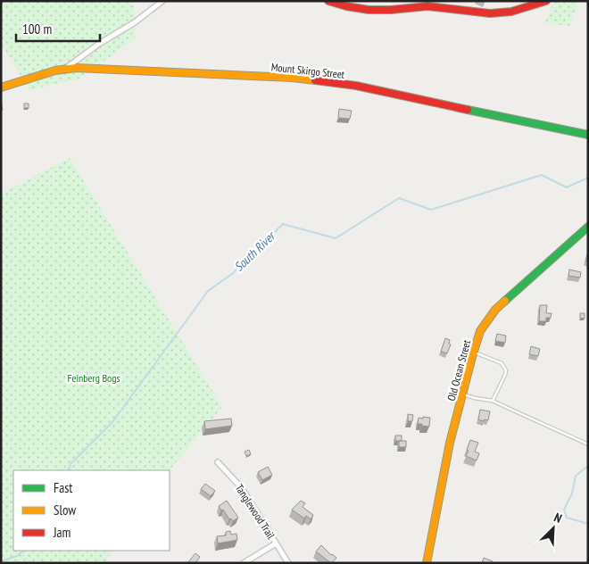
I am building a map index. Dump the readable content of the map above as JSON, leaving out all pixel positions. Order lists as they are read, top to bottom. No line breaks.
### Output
{"streets":{"street":["Mount Skirgo Street","Old Ocean Street","Tanglewood Trail"]},"water":["South River"],"parks":["Feinberg Bogs"],"legend":["Fast","Slow","Jam"],"scale_bar":"100 m","north":"top right"}
